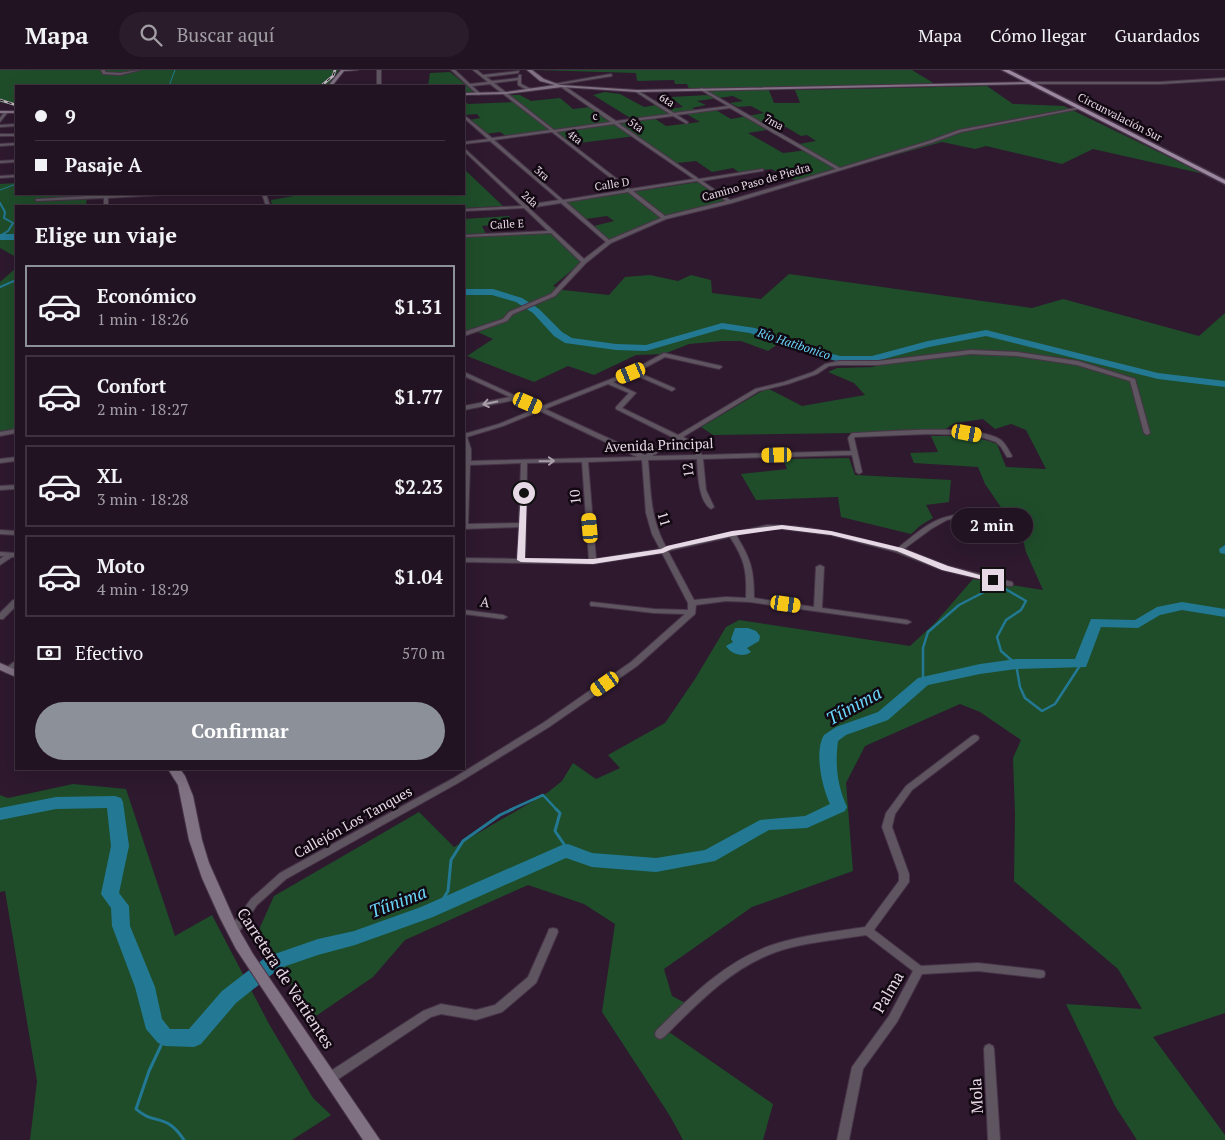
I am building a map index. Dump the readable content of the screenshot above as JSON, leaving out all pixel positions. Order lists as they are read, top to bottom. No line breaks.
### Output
{"streets":{"main road":["Circunvalación Sur"],"street":["6ta","c","7ma","5ta","4ta","3ra","Camino Paso de Piedra","Calle D","2da","Calle E","Avenida Principal","12","10","11","A","Callejón Los Tanques","Carretera de Vertientes","Palma","Mola"]},"crossings":[["6ta","c"],["c","7ma"],["c","5ta"],["c","4ta"],["c","3ra"],["Circunvalación Sur","Camino Paso de Piedra"],["7ma","Camino Paso de Piedra"],["5ta","Camino Paso de Piedra"],["5ta","Calle D"],["4ta","Camino Paso de Piedra"],["4ta","Calle D"],["3ra","Camino Paso de Piedra"],["3ra","Calle D"],["Camino Paso de Piedra","2da"],["Calle D","2da"],["2da","Calle E"],["Avenida Principal","12"],["Avenida Principal","10"],["Avenida Principal","11"],["11","Callejón Los Tanques"],["Callejón Los Tanques","Carretera de Vertientes"]],"water":["Río Hatibonico","Tíinima"],"page":{"header":"Mapa","search":"Buscar aquí","nav":["Mapa","Cómo llegar","Guardados"],"banner":["9","Pasaje A"],"heading":"Elige un viaje","list":[{"name":"Económico","note":"1 min · 18:26","value":"$1.31"},{"name":"Confort","note":"2 min · 18:27","value":"$1.77"},{"name":"XL","note":"3 min · 18:28","value":"$2.23"},{"name":"Moto","note":"4 min · 18:29","value":"$1.04"}],"bubble":"2 min","pay":["Efectivo","570 m"],"buttons":"Confirmar"}}
